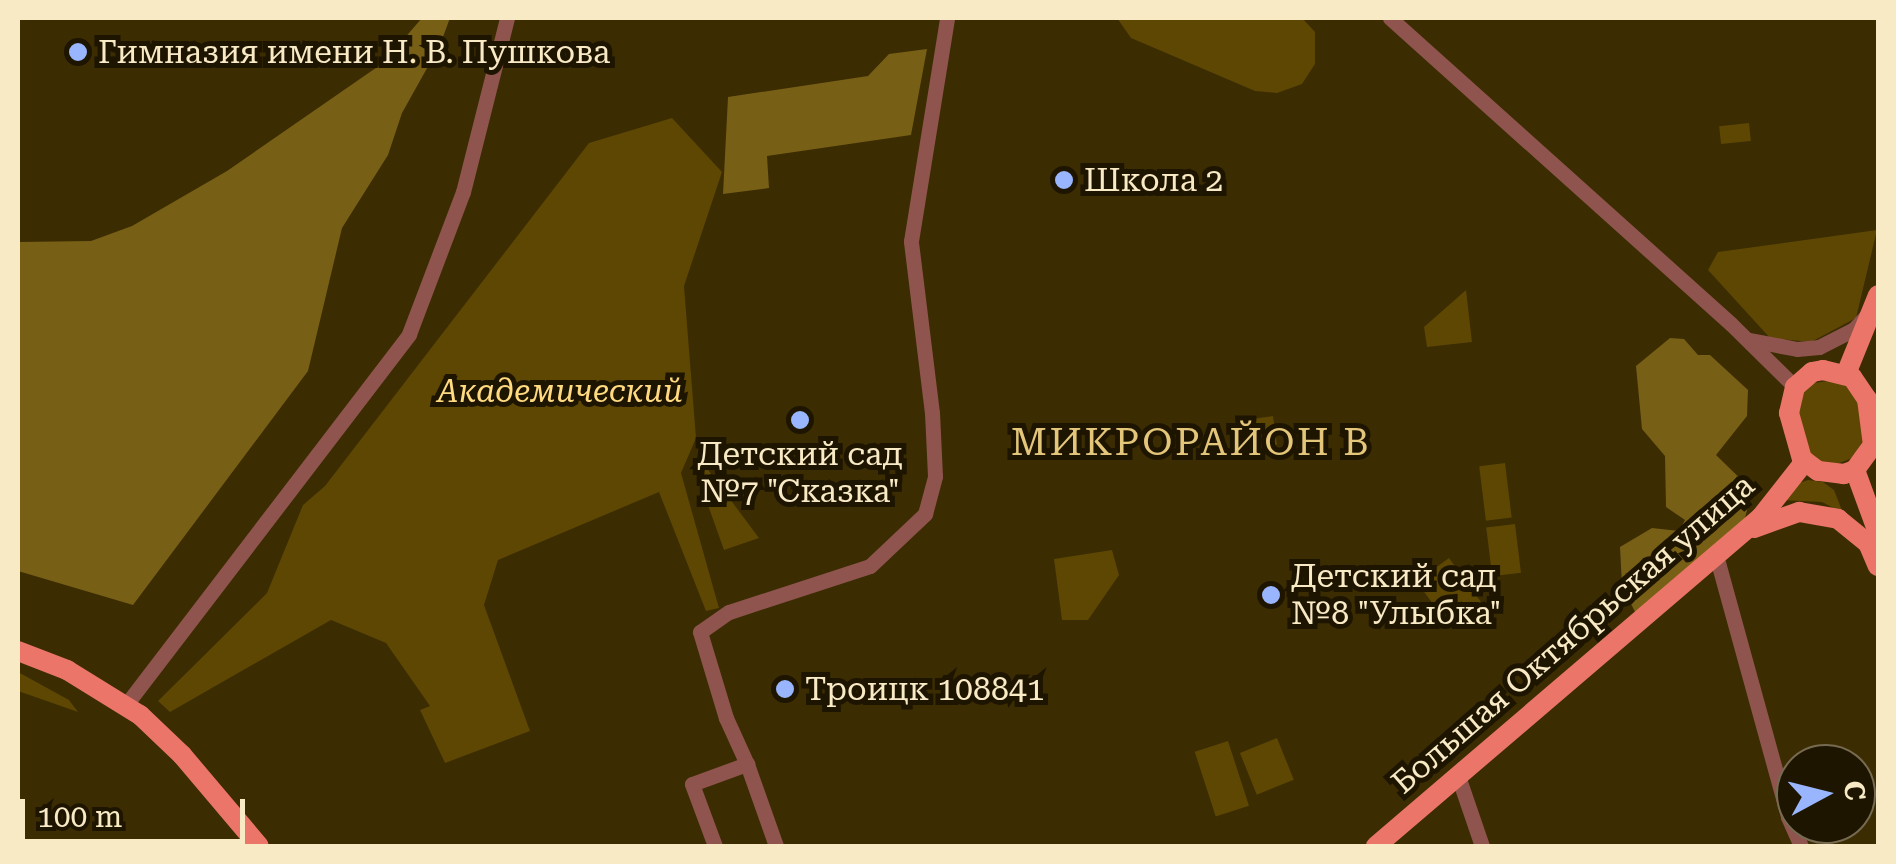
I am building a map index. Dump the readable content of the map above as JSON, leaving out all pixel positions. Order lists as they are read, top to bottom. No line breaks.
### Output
{"streets":{"main road":["Большая Октябрьская улица"]},"districts":["МИКРОРАЙОН В"],"parks":["Академический"],"places":["Гимназия имени Н. В. Пушкова","Школа 2","Детский сад №7 \"Сказка\"","Детский сад №8 \"Улыбка\"","Троицк 108841"],"scale_bar":"100 m","north":"right"}
